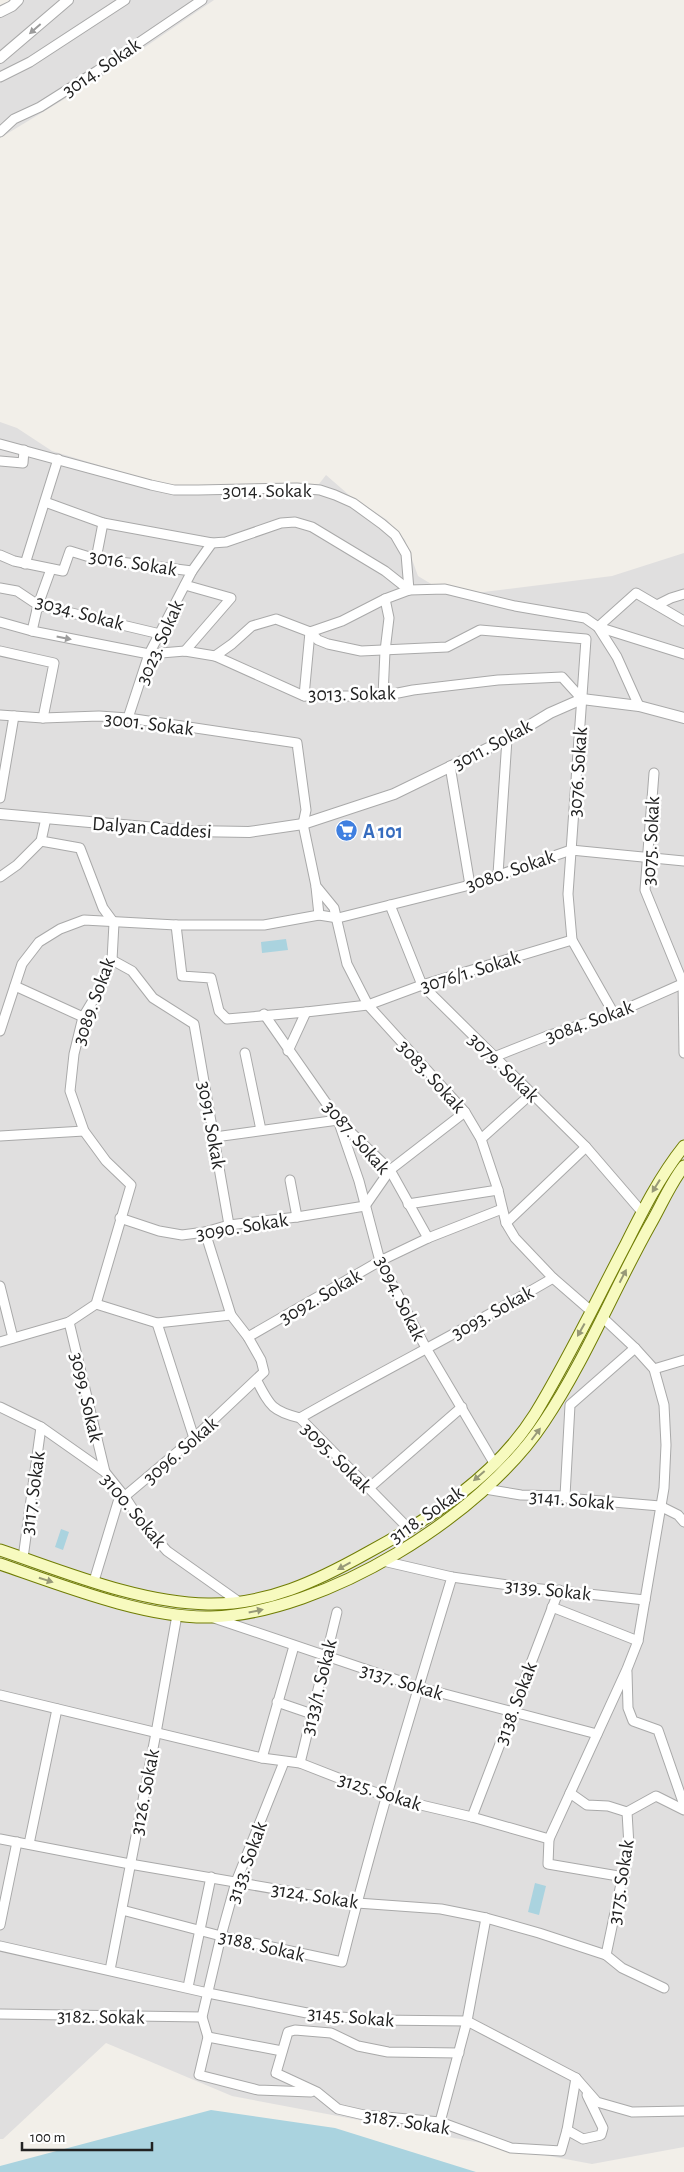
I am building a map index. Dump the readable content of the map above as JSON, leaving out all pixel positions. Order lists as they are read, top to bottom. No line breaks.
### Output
{"streets":{"main road":["3118. Sokak"],"street":["3014. Sokak","3016. Sokak","3034. Sokak","3023. Sokak","3013. Sokak","3001. Sokak","3011. Sokak","3076. Sokak","Dalyan Caddesi","3075. Sokak","3080. Sokak","3076/1. Sokak","3089. Sokak","3084. Sokak","3079. Sokak","3083. Sokak","3091. Sokak","3087. Sokak","3090. Sokak","3092. Sokak","3094. Sokak","3093. Sokak","3099. Sokak","3096. Sokak","3095. Sokak","3117. Sokak","3141. Sokak","3100. Sokak","3139. Sokak","3137. Sokak","3133/1. Sokak","3138. Sokak","3125. Sokak","3126. Sokak","3133. Sokak","3175. Sokak","3124. Sokak","3188. Sokak","3182. Sokak","3145. Sokak","3187. Sokak"]},"crossings":[["3016. Sokak","3023. Sokak"],["3034. Sokak","3023. Sokak"],["3023. Sokak","3013. Sokak"],["3023. Sokak","3001. Sokak"],["3013. Sokak","3011. Sokak"],["3013. Sokak","3076. Sokak"],["3001. Sokak","3083. Sokak"],["3011. Sokak","3076. Sokak"],["3011. Sokak","Dalyan Caddesi"],["3011. Sokak","3083. Sokak"],["3076. Sokak","3080. Sokak"],["3076. Sokak","3076/1. Sokak"],["3076. Sokak","3084. Sokak"],["Dalyan Caddesi","3083. Sokak"],["3075. Sokak","3080. Sokak"],["3075. Sokak","3084. Sokak"],["3080. Sokak","3079. Sokak"],["3080. Sokak","3083. Sokak"],["3076/1. Sokak","3079. Sokak"],["3076/1. Sokak","3083. Sokak"],["3076/1. Sokak","3087. Sokak"],["3089. Sokak","3091. Sokak"],["3089. Sokak","3090. Sokak"],["3084. Sokak","3079. Sokak"],["3079. Sokak","3118. Sokak"],["3083. Sokak","3092. Sokak"],["3083. Sokak","3093. Sokak"],["3083. Sokak","3118. Sokak"],["3091. Sokak","3090. Sokak"],["3087. Sokak","3092. Sokak"],["3087. Sokak","3094. Sokak"],["3090. Sokak","3094. Sokak"],["3092. Sokak","3094. Sokak"],["3094. Sokak","3093. Sokak"],["3094. Sokak","3118. Sokak"],["3093. Sokak","3095. Sokak"],["3099. Sokak","3100. Sokak"],["3096. Sokak","3095. Sokak"],["3096. Sokak","3100. Sokak"],["3096. Sokak","3118. Sokak"],["3095. Sokak","3118. Sokak"],["3117. Sokak","3100. Sokak"],["3117. Sokak","3118. Sokak"],["3141. Sokak","3118. Sokak"],["3100. Sokak","3118. Sokak"],["3118. Sokak","3139. Sokak"],["3118. Sokak","3137. Sokak"],["3118. Sokak","3126. Sokak"],["3139. Sokak","3138. Sokak"],["3137. Sokak","3133/1. Sokak"],["3137. Sokak","3138. Sokak"],["3133/1. Sokak","3125. Sokak"],["3138. Sokak","3125. Sokak"],["3125. Sokak","3126. Sokak"],["3125. Sokak","3133. Sokak"],["3126. Sokak","3124. Sokak"],["3126. Sokak","3188. Sokak"],["3126. Sokak","3145. Sokak"],["3133. Sokak","3124. Sokak"],["3133. Sokak","3188. Sokak"],["3133. Sokak","3182. Sokak"],["3133. Sokak","3145. Sokak"],["3175. Sokak","3124. Sokak"],["3124. Sokak","3188. Sokak"]],"places":{"supermarket":["A 101"]},"scale_bar":"100 m"}
